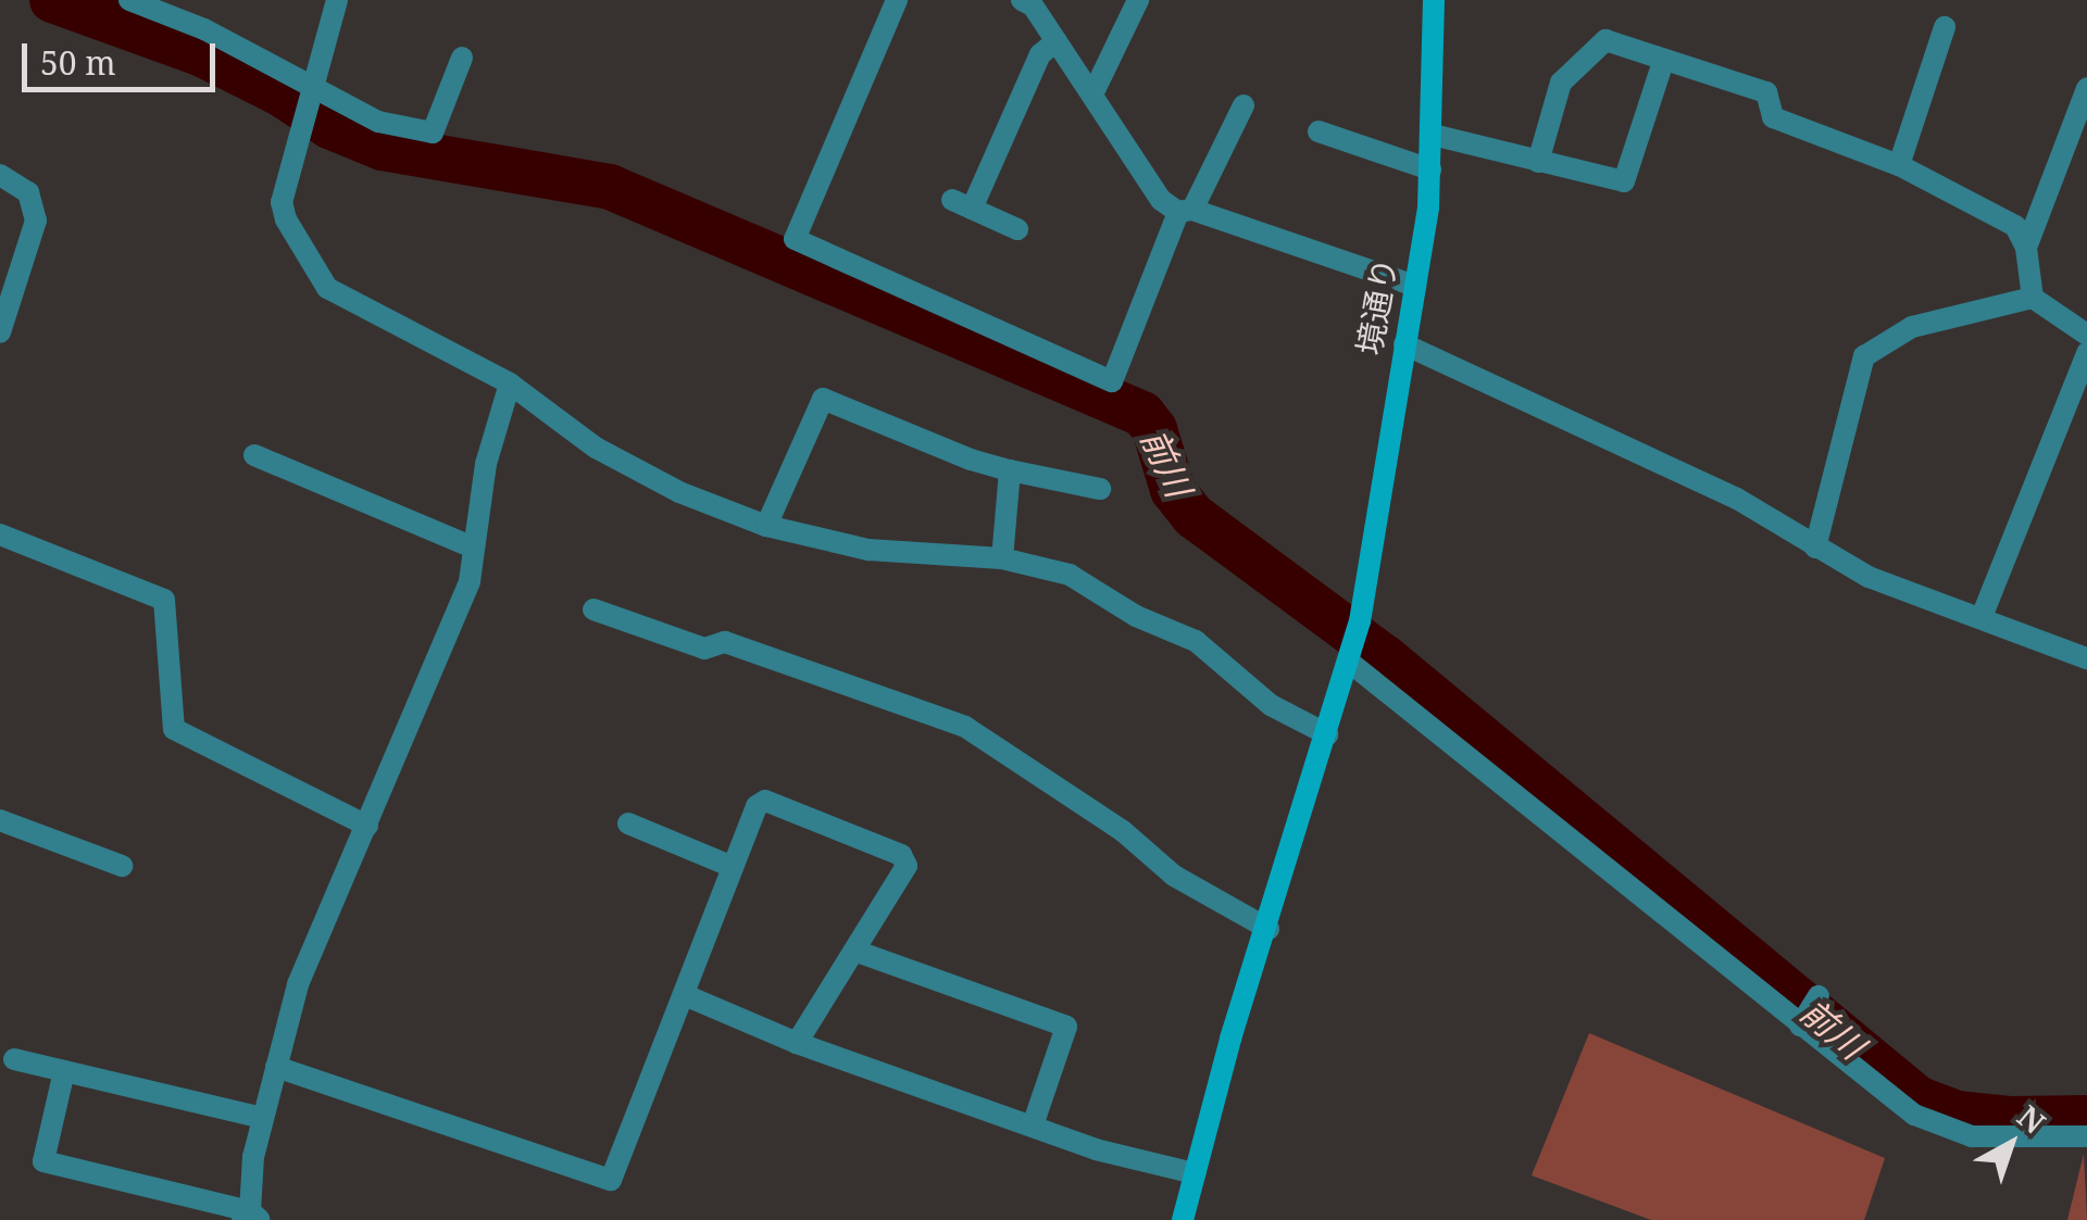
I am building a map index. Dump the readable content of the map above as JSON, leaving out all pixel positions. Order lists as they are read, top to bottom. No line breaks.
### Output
{"streets":{"street":["境通り"]},"water":["前川"],"scale_bar":"50 m","north":"top right"}
